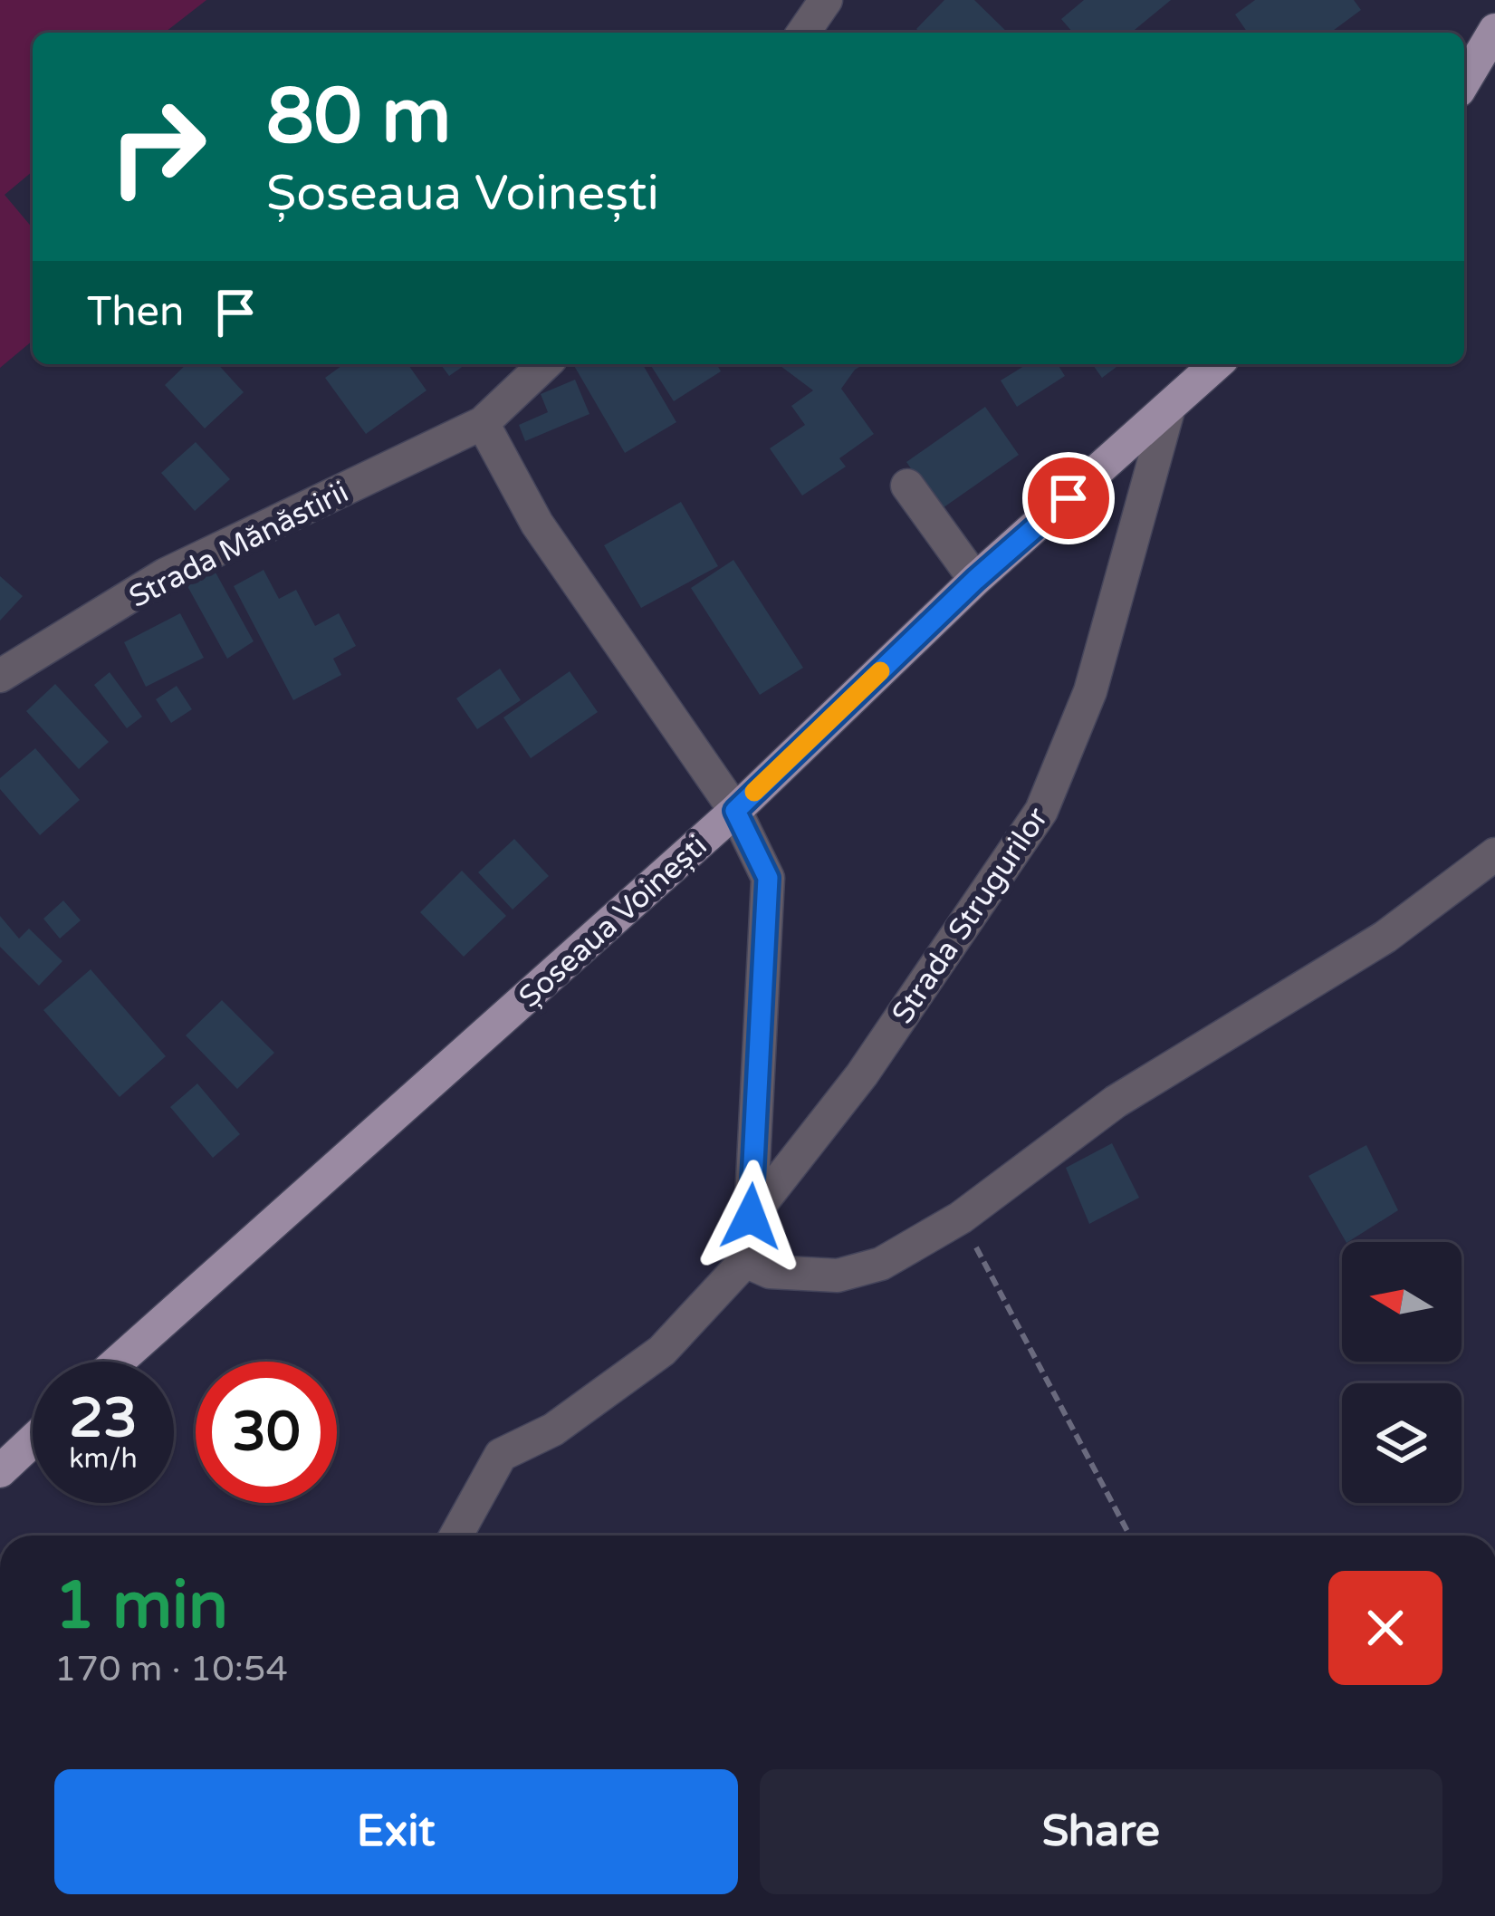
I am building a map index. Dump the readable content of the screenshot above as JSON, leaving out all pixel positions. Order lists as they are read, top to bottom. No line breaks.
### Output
{"streets":{"main road":["Șoseaua Voinești"],"street":["Strada Mănăstirii","Strada Strugurilor"]},"crossings":[["Strada Strugurilor","Șoseaua Voinești"]],"north":"left","page":{"turn":["80 m","Șoseaua Voinești"],"then":"Then","speed":"23 km/h","limit":"30","heading":["1 min","170 m · 10:54"],"buttons":["Exit","Share"]}}
